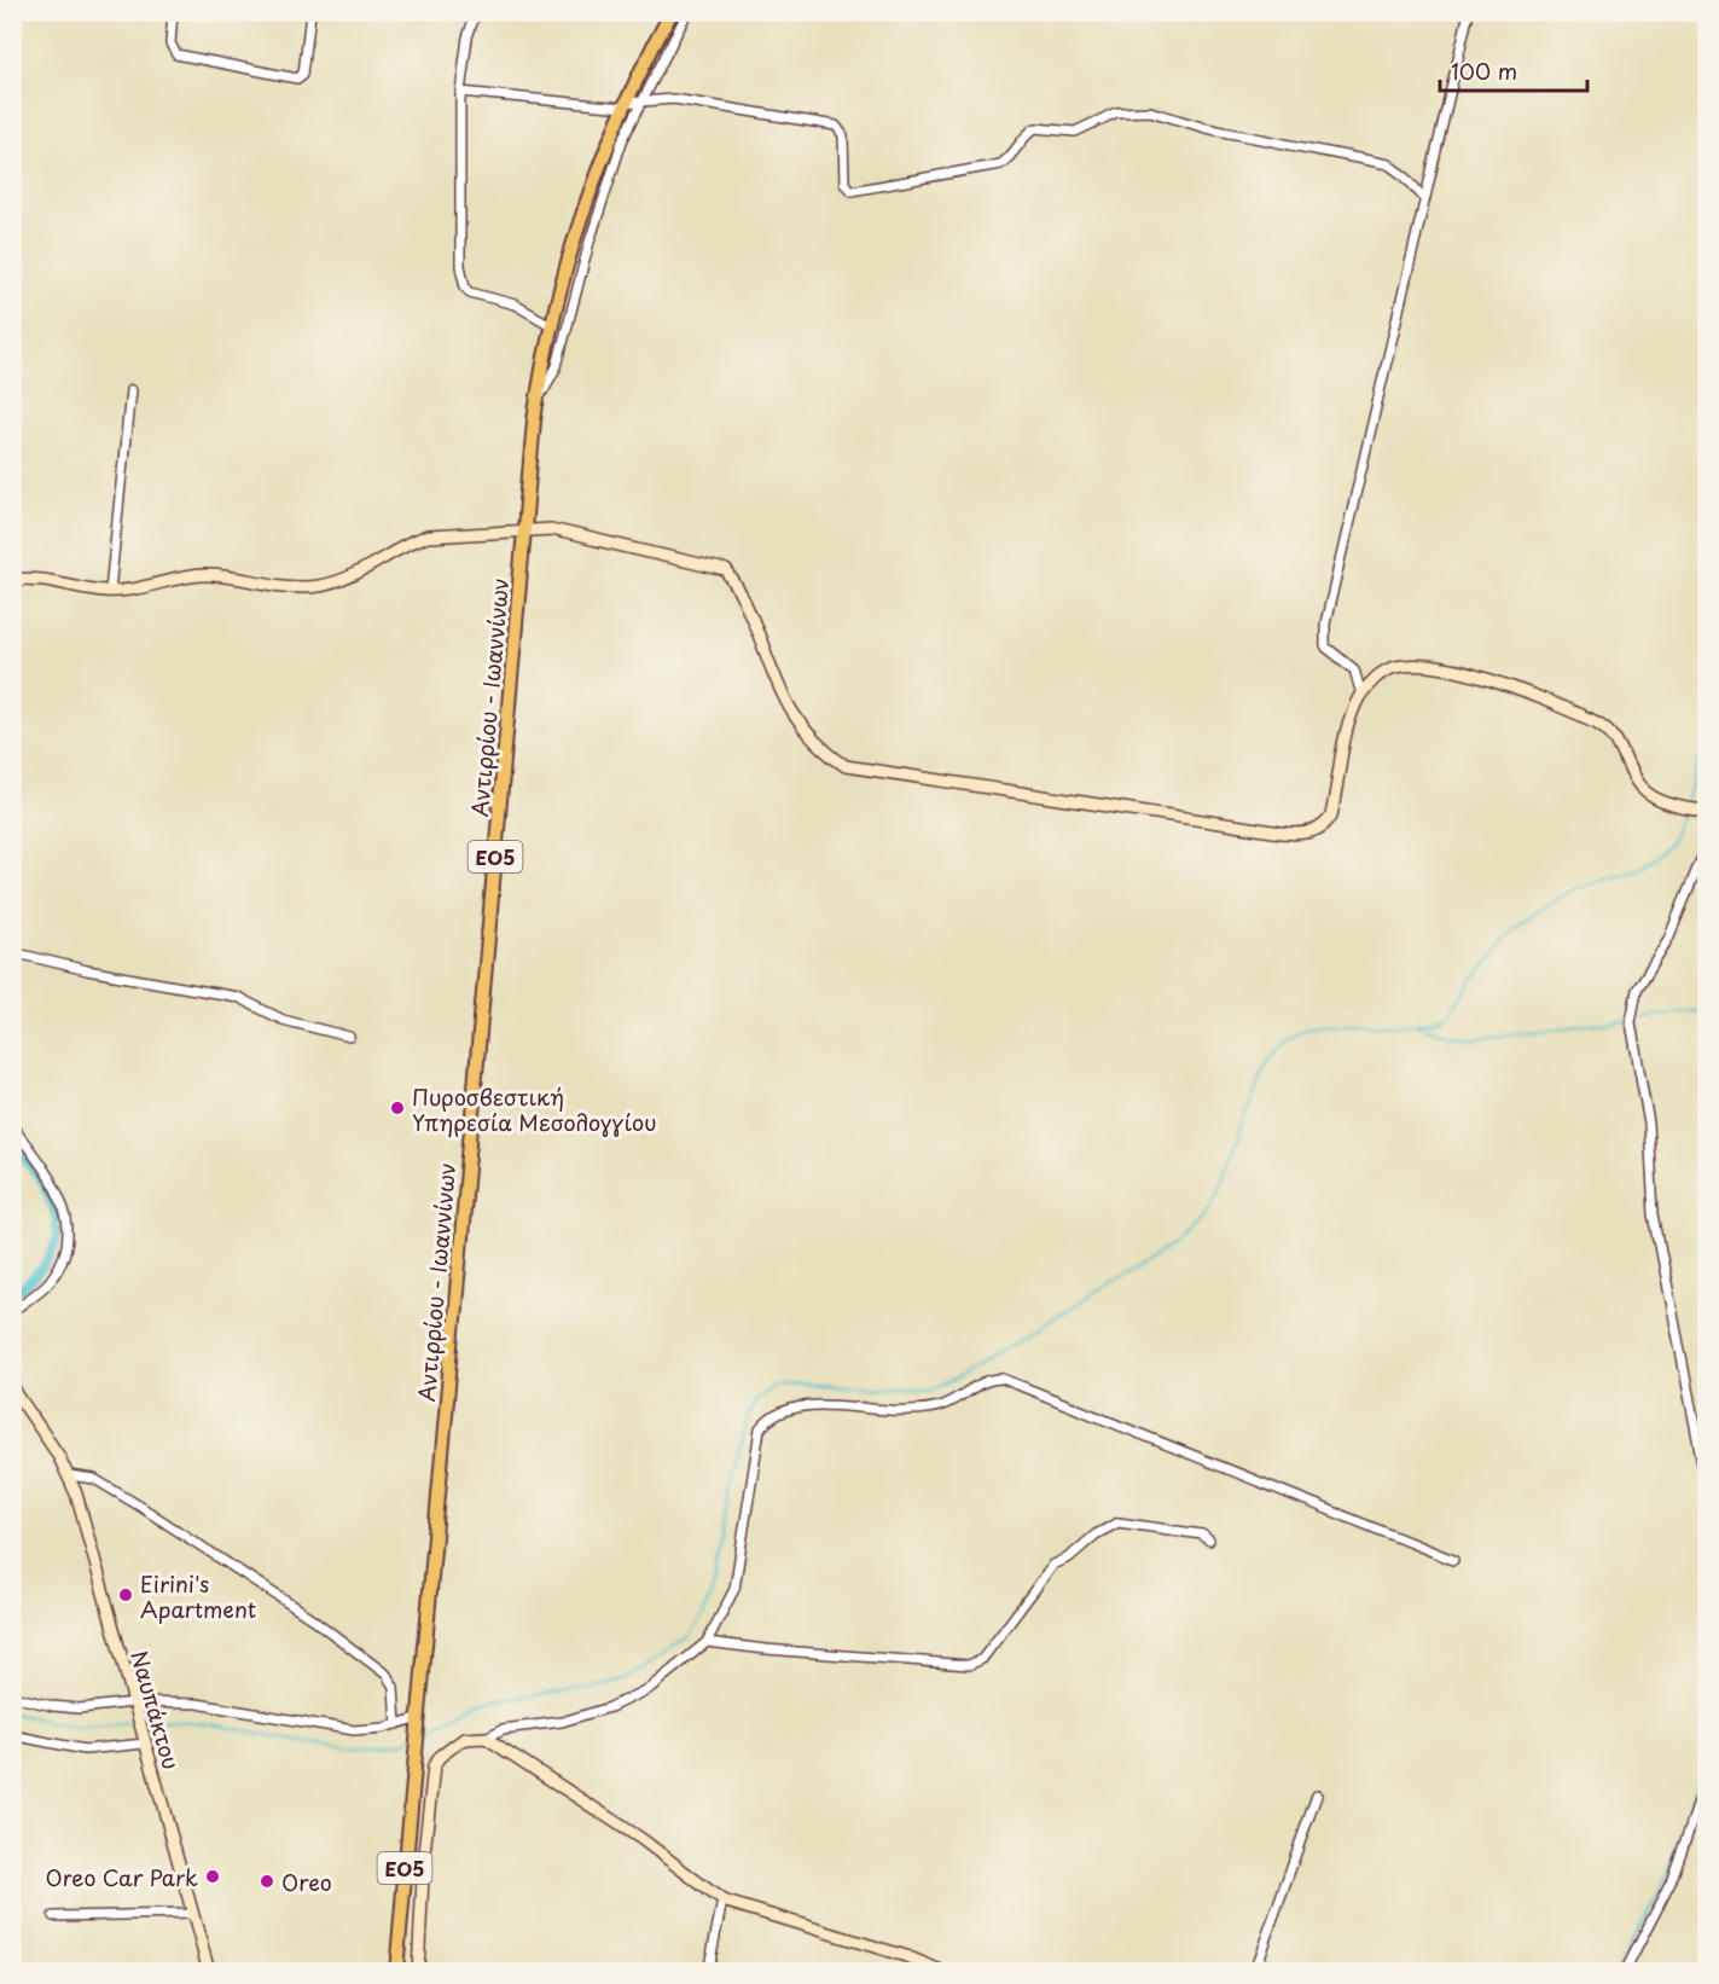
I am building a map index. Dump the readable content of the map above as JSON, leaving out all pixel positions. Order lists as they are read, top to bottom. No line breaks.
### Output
{"streets":{"main road":["Αντιρρίου - Ιωαννίνων","ΕΟ5"],"street":["Ναυπάκτου"]},"places":["Πυροσβεστική Υπηρεσία Μεσολογγίου","Eirini's Apartment","Oreo Car Park","Oreo"],"scale_bar":"100 m"}
